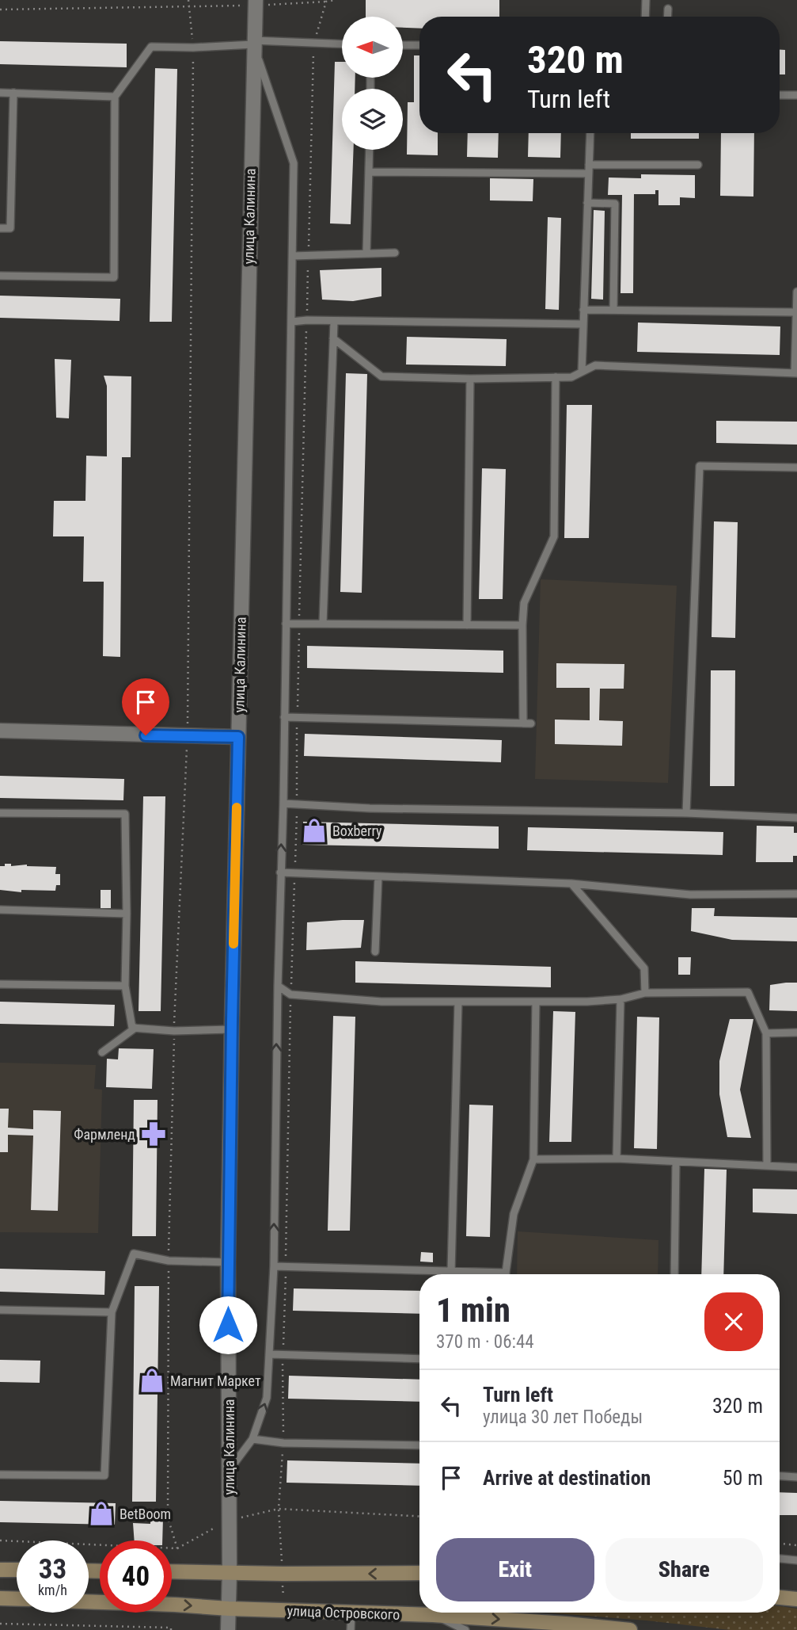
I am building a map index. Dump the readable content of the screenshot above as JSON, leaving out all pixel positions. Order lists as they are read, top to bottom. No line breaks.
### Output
{"streets":{"main road":["улица Островского"],"street":["улица Калинина"]},"crossings":[["улица Калинина","улица Островского"]],"one_way":["улица Островского"],"places":{"shop":["Boxberry","Магнит Маркет","BetBoom"],"pharmacy":["Фармленд"]},"north":"left","page":{"turn":["320 m","Turn left"],"heading":["1 min","370 m · 06:44"],"list":[{"name":"Turn left","note":"улица 30 лет Победы","value":"320 m"},{"name":"Arrive at destination","value":"50 m"}],"buttons":["Exit","Share"],"speed":"33 km/h","limit":"40"}}
